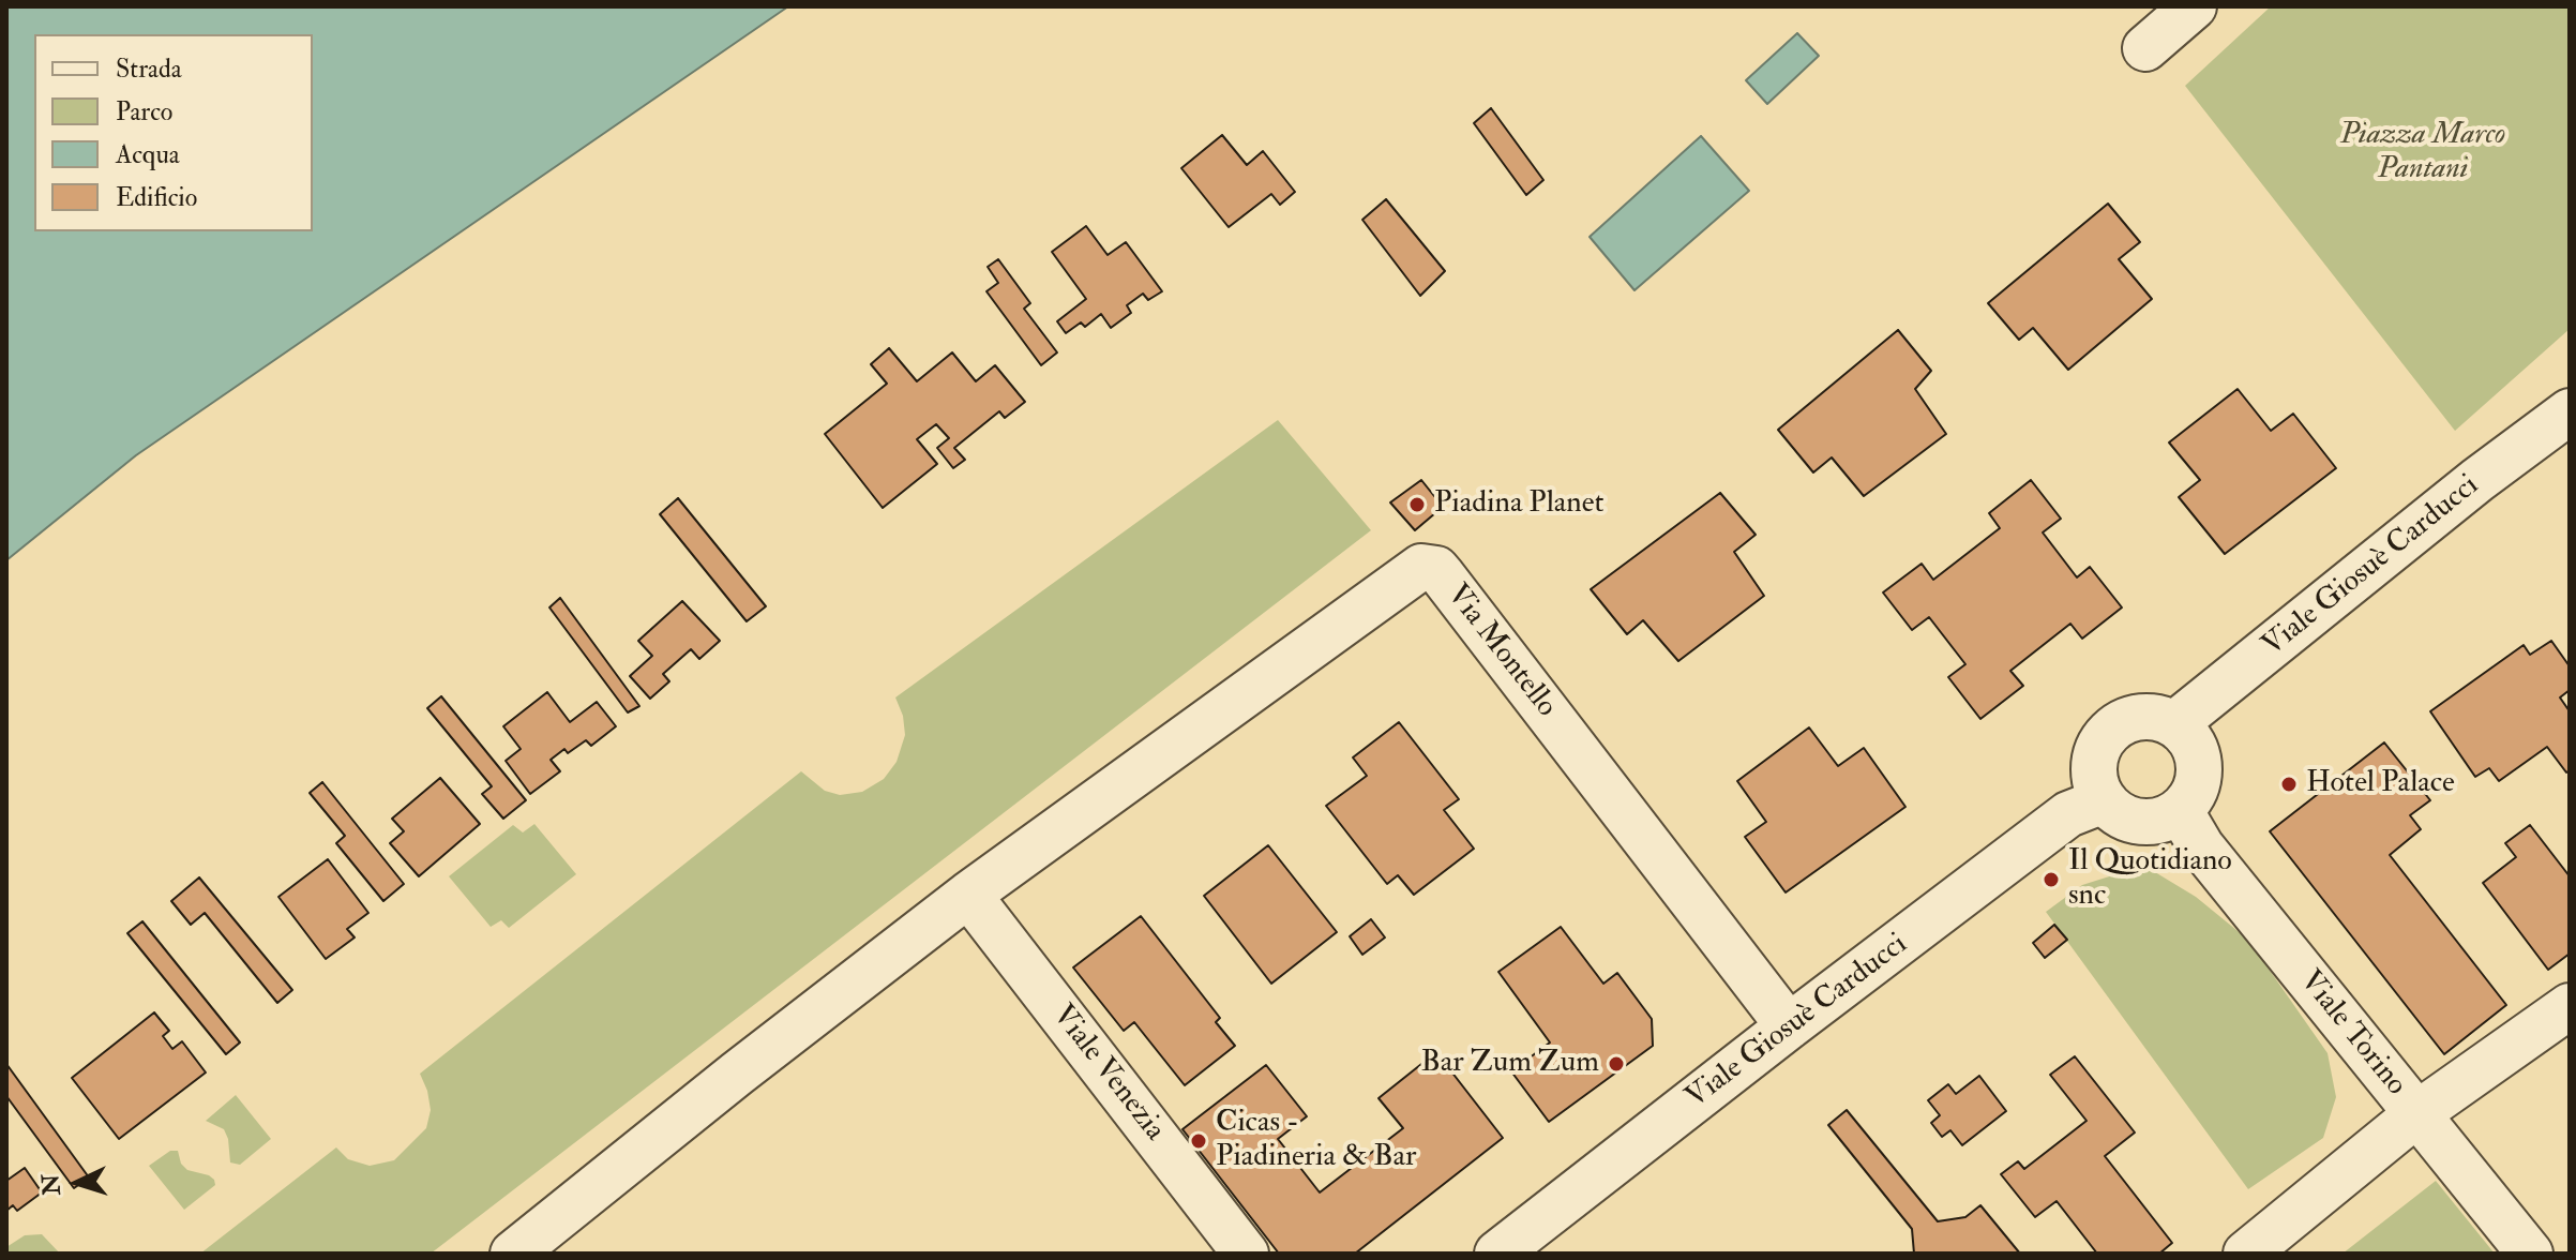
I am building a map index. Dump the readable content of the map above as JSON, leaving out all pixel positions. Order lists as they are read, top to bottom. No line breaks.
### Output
{"streets":{"street":["Viale Giosuè Carducci","Via Montello","Viale Torino","Viale Venezia"]},"crossings":[["Viale Giosuè Carducci","Via Montello"],["Viale Giosuè Carducci","Viale Torino"],["Via Montello","Viale Venezia"]],"parks":["Piazza Marco Pantani"],"places":["Piadina Planet","Hotel Palace","Il Quotidiano snc","Bar Zum Zum","Cicas - Piadineria & Bar"],"legend":["Strada","Parco","Acqua","Edificio"],"north":"left"}
